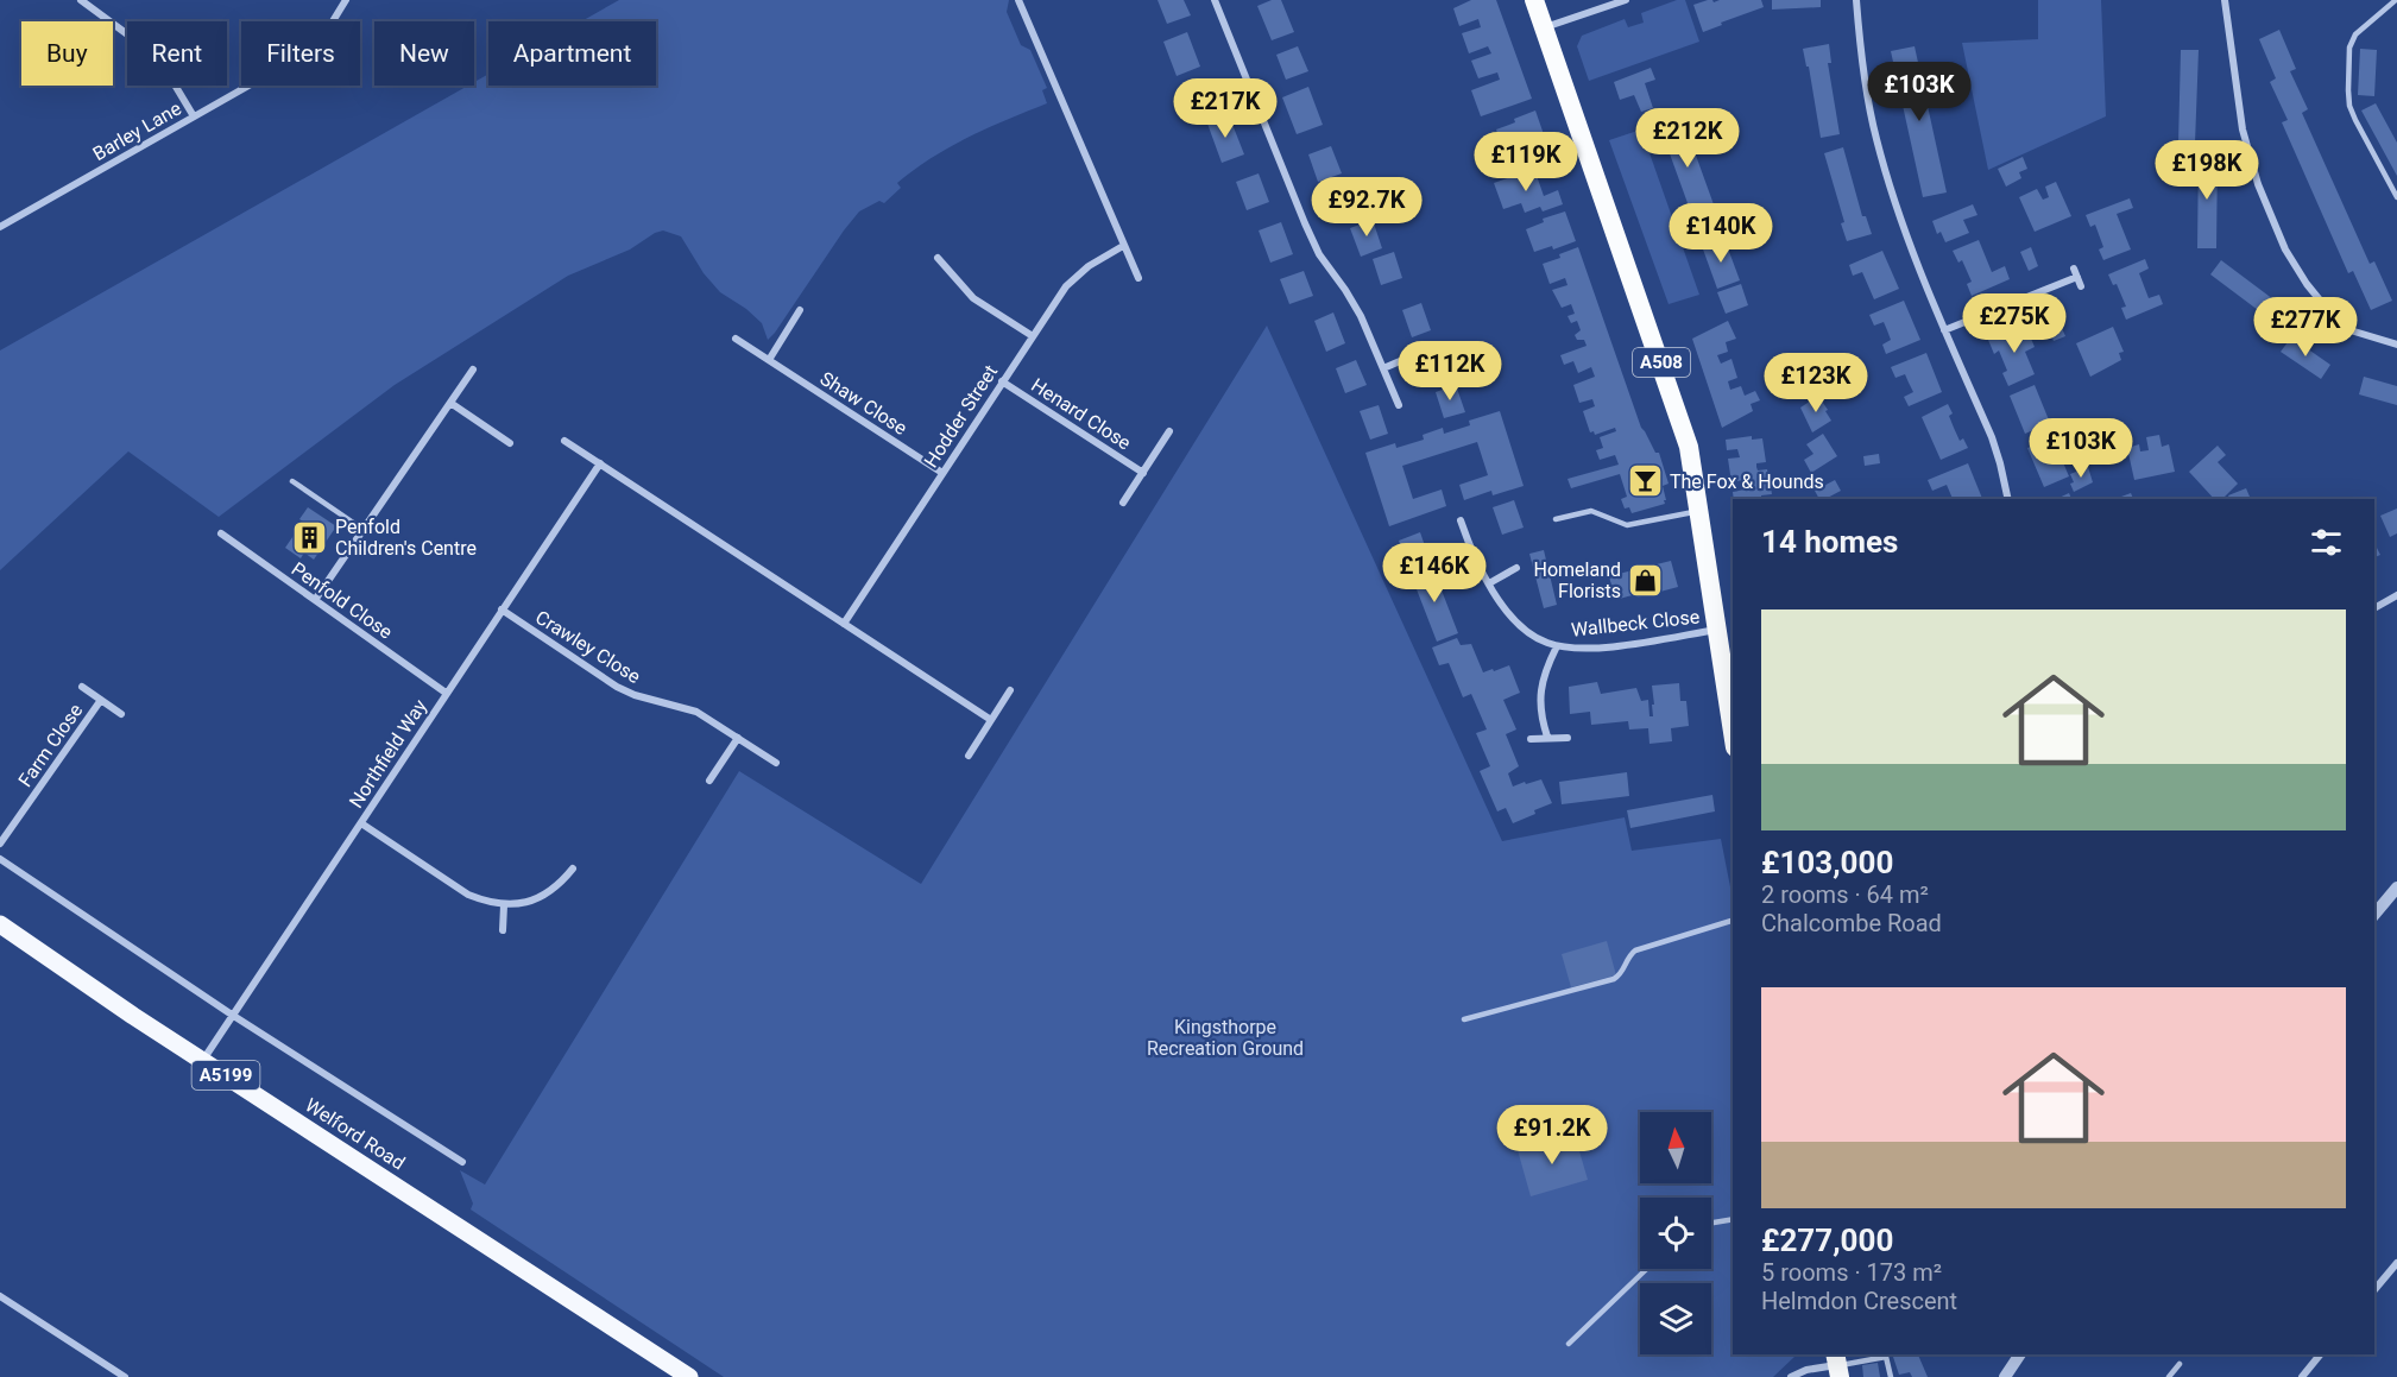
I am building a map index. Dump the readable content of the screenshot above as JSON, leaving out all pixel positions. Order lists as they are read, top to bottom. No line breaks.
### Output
{"streets":{"highway":["A508"],"main road":["A5199","Welford Road"],"street":["Barley Lane","Shaw Close","Henard Close","Hodder Street","Penfold Close","Wallbeck Close","Crawley Close","Farm Close","Northfield Way"]},"crossings":[["A508","Wallbeck Close"],["Shaw Close","Hodder Street"],["Henard Close","Hodder Street"],["Penfold Close","Northfield Way"],["Crawley Close","Northfield Way"],["Northfield Way","Welford Road"]],"parks":["Kingsthorpe Recreation Ground"],"places":{"bar":["The Fox & Hounds"],"building":["Penfold Children's Centre"],"shop":["Homeland Florists"]},"north":"top","page":{"chip":["Buy","Rent","Filters","New","Apartment"],"price":["£103K","£217K","£212K","£119K","£198K","£92.7K","£140K","£275K","£277K","£112K","£123K","£103K","£146K","£91.2K"],"heading":"14 homes","list":[{"name":"£103,000","note":"2 rooms · 64 m² · Chalcombe Road"},{"name":"£277,000","note":"5 rooms · 173 m² · Helmdon Crescent"}]}}
